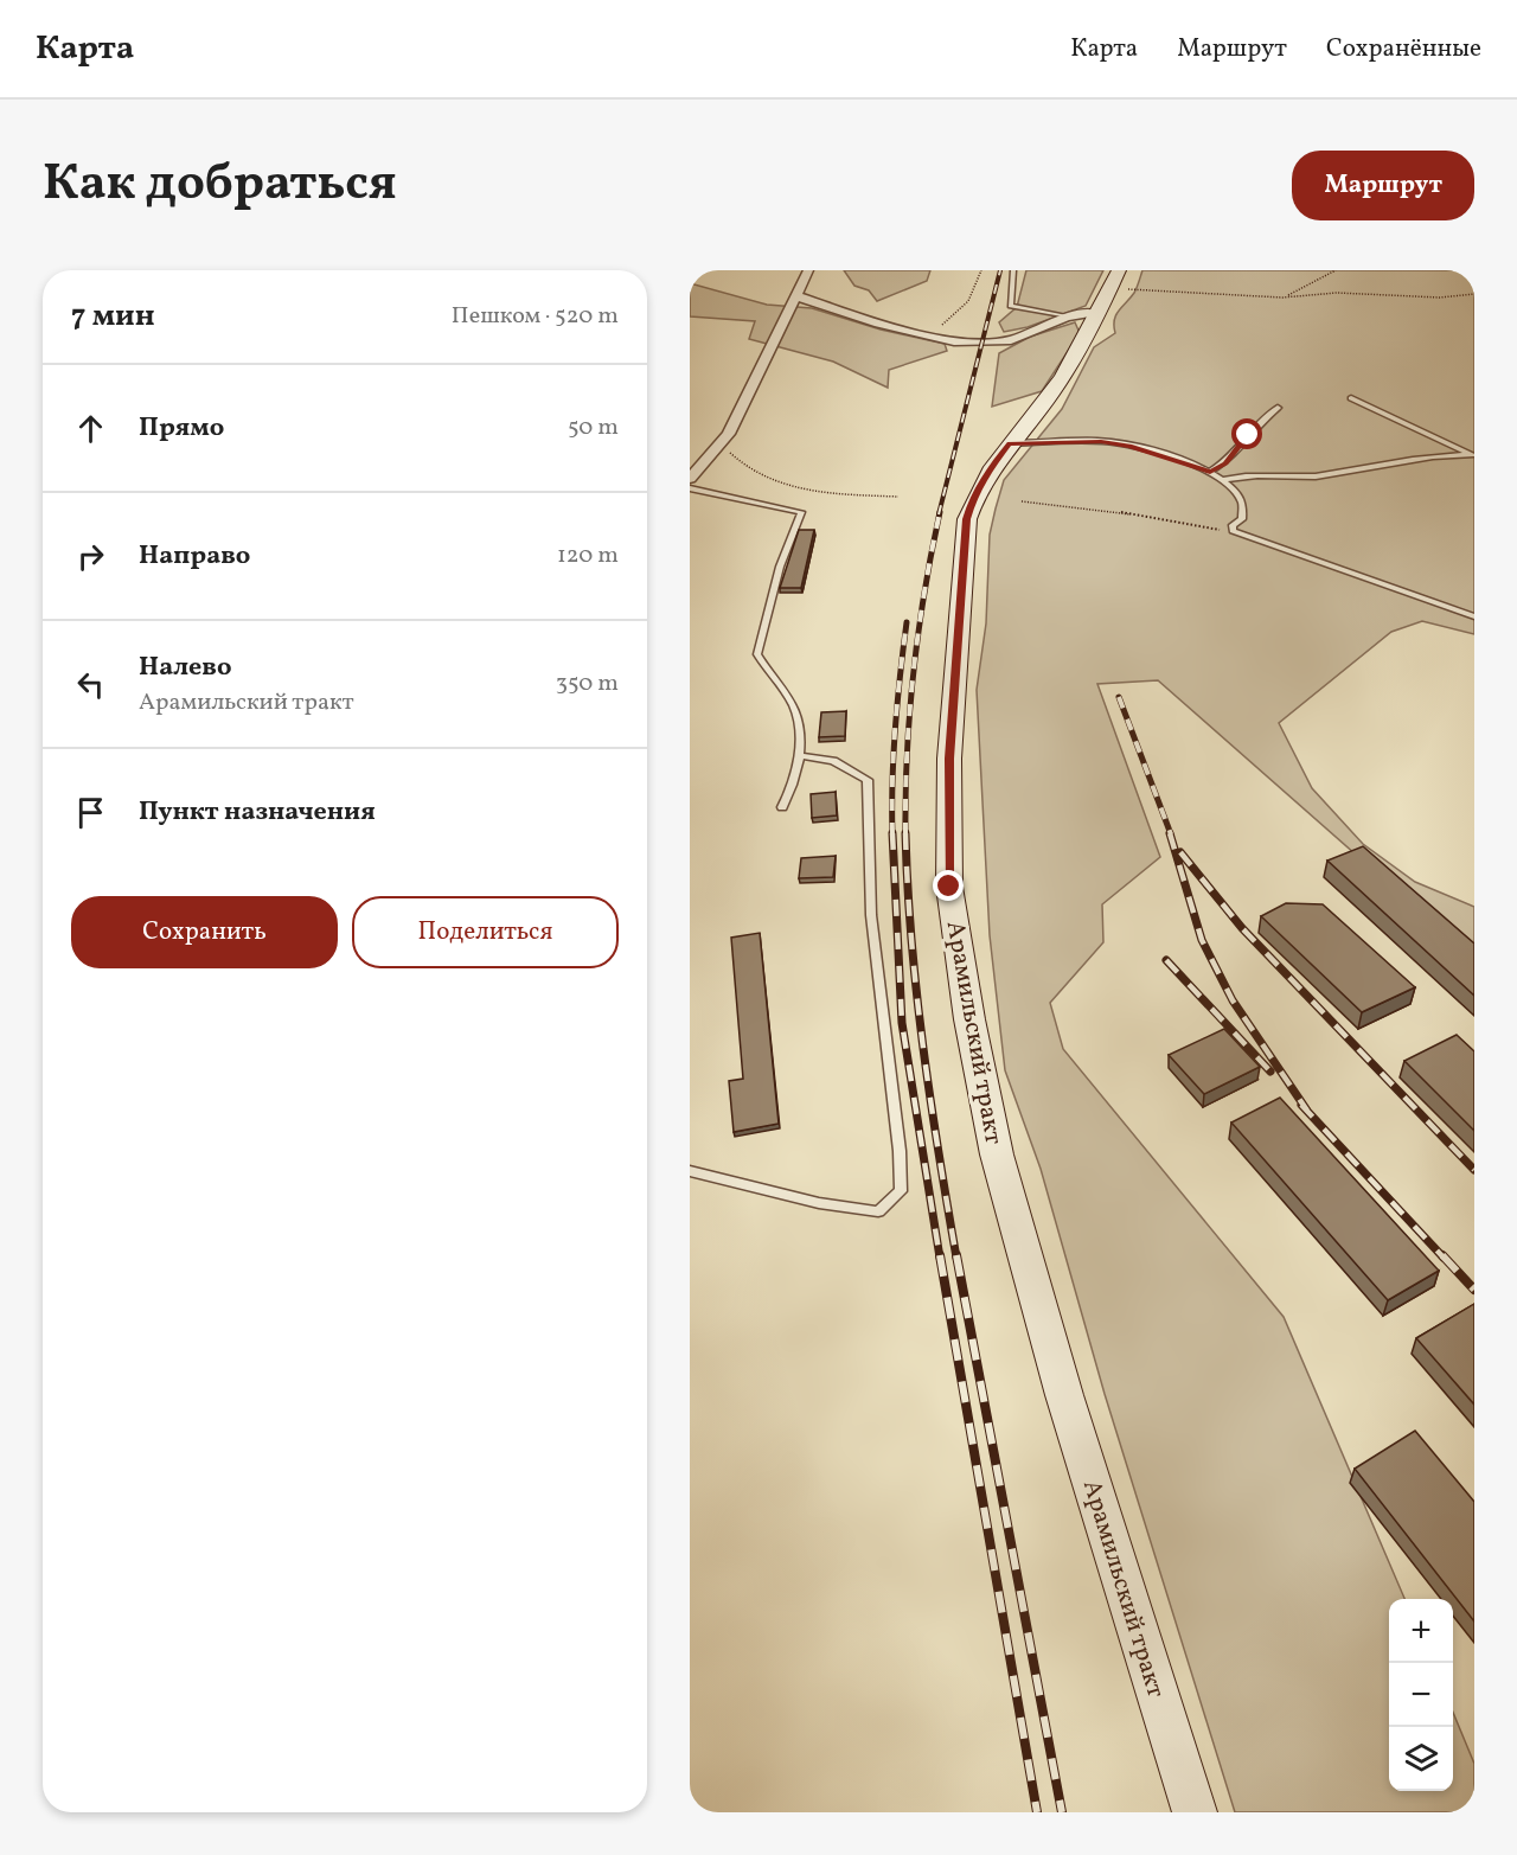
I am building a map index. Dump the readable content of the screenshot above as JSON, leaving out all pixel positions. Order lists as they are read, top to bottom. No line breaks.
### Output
{"streets":{"main road":["Арамильский тракт"]},"page":{"header":"Карта","nav":["Карта","Маршрут","Сохранённые"],"title":"Как добраться","buttons":["Маршрут",["Сохранить","Поделиться"]],"heading":["7 мин","Пешком · 520 m"],"list":[["Прямо","50 m"],["Направо","120 m"],["Налево","Арамильский тракт","350 m"],"Пункт назначения"],"map_buttons":["+","−"]}}
